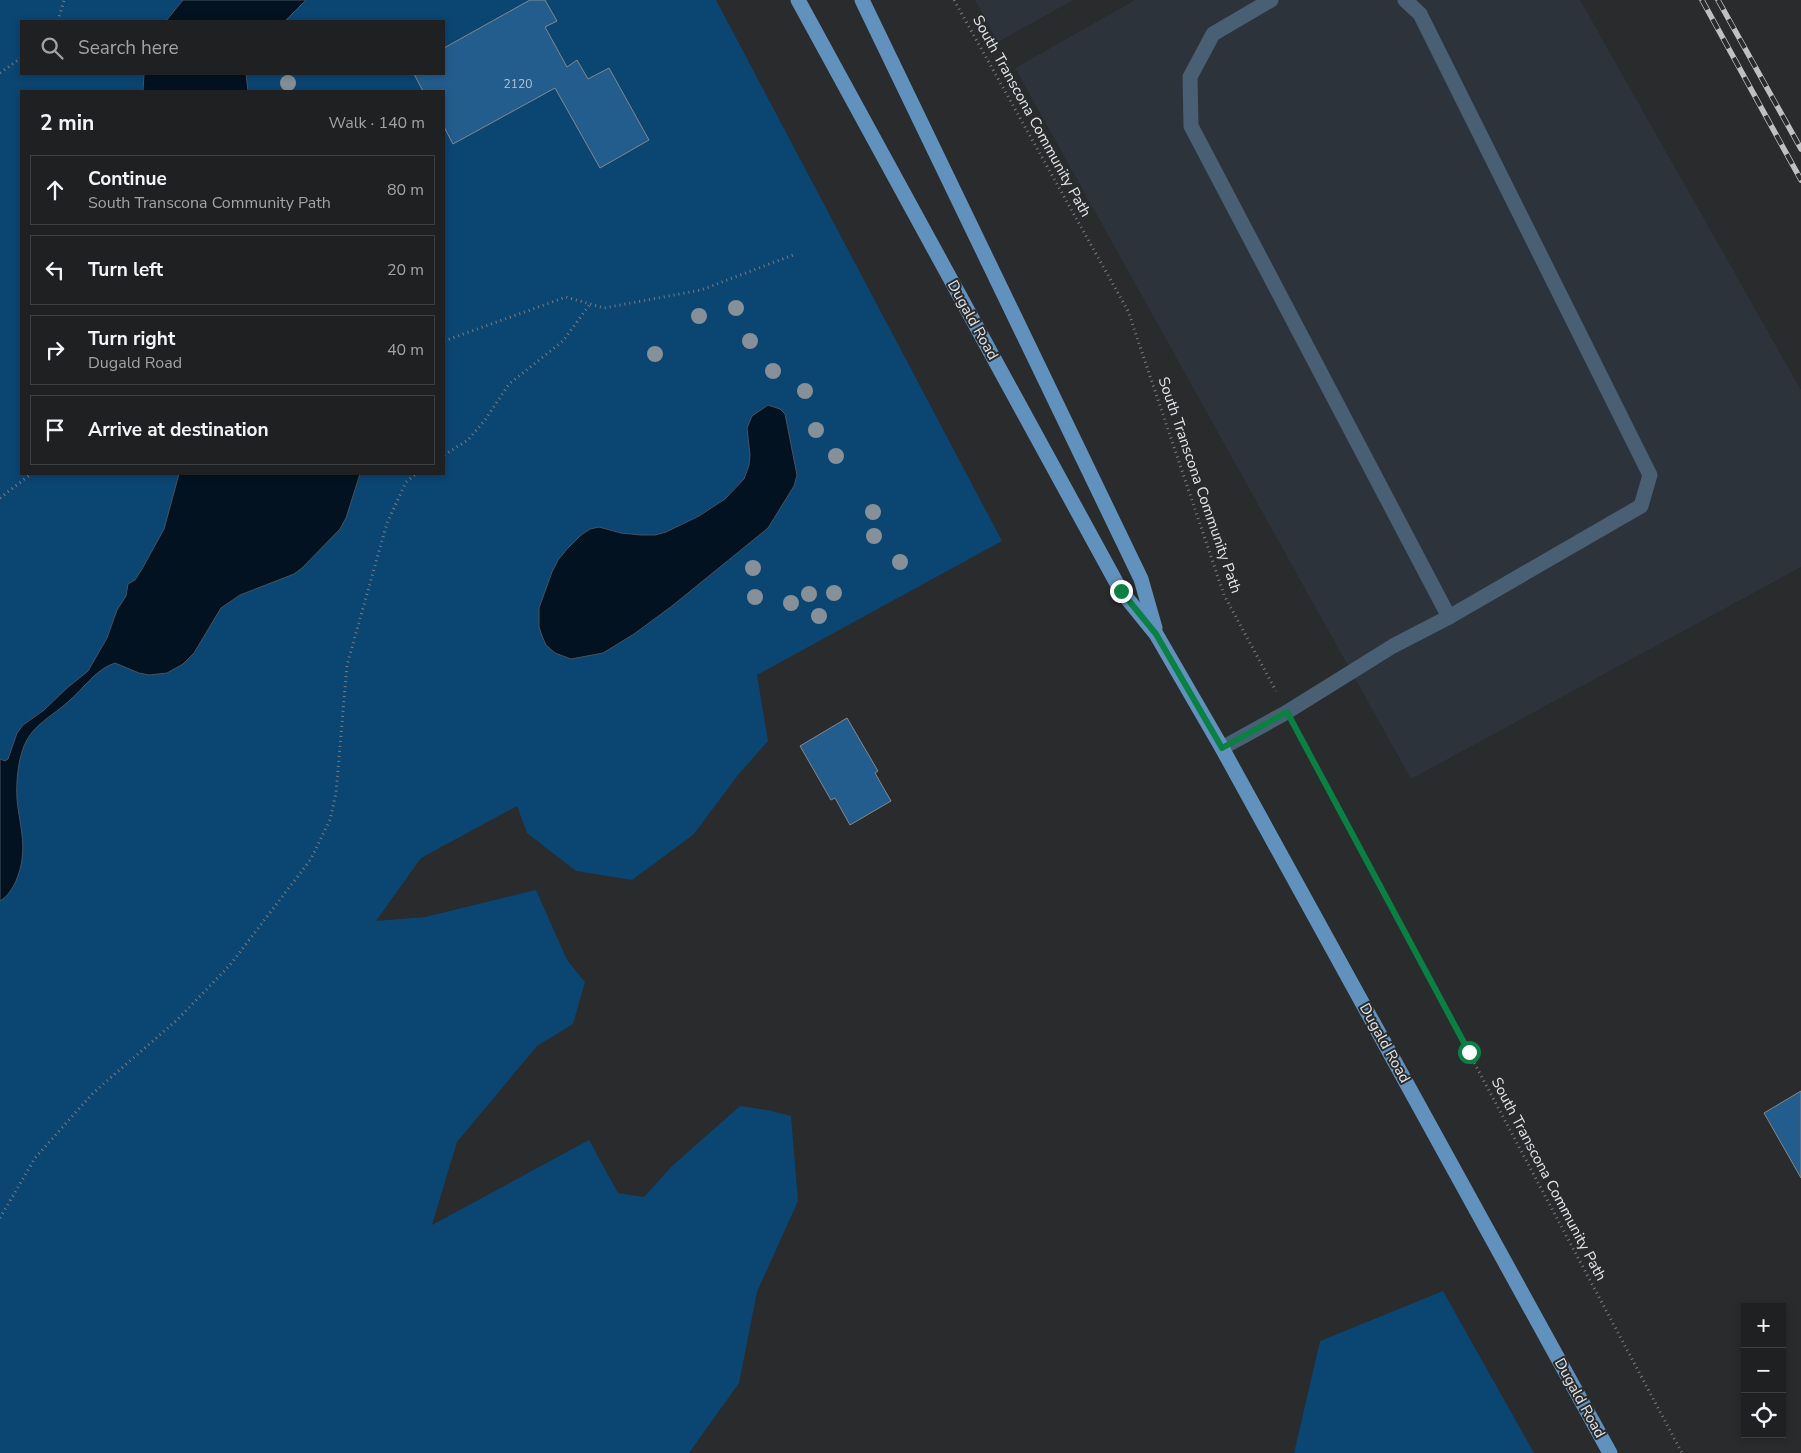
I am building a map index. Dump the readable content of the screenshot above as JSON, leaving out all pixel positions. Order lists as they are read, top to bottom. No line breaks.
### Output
{"streets":{"main road":["Dugald Road"],"path":["South Transcona Community Path"]},"house_numbers":["2120"],"page":{"search":"Search here","heading":["2 min","Walk · 140 m"],"list":[["Continue","South Transcona Community Path","80 m"],["Turn left","20 m"],["Turn right","Dugald Road","40 m"],"Arrive at destination"],"map_buttons":["+","−"]}}
